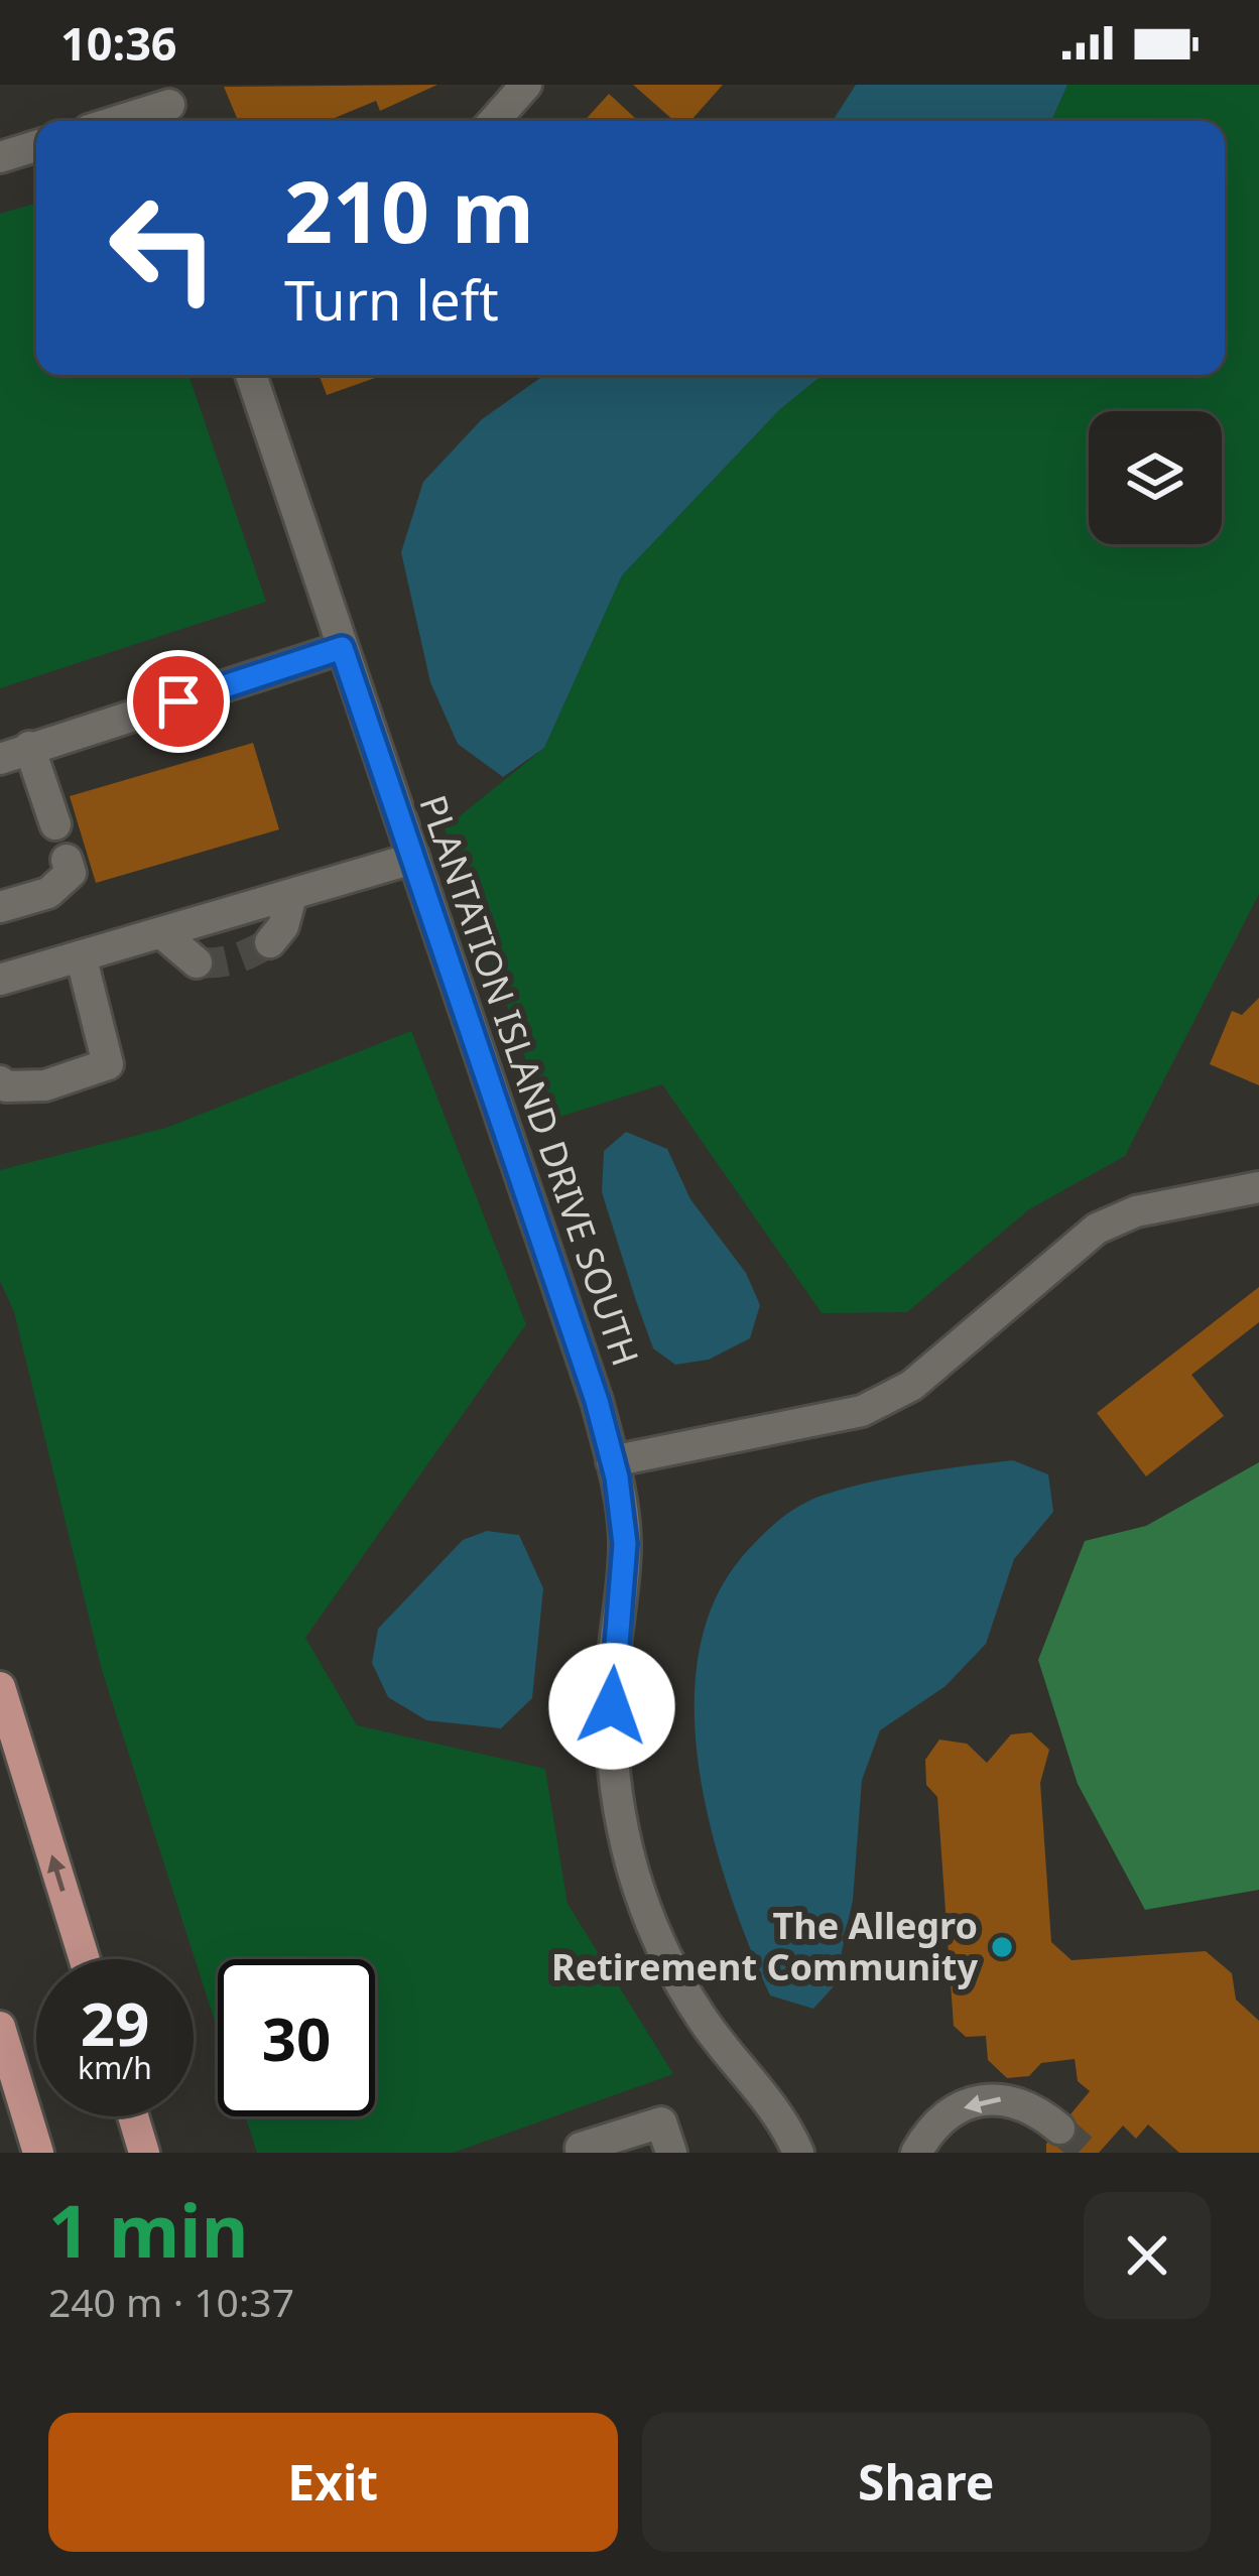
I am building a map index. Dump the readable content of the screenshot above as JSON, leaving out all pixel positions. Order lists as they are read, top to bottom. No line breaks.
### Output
{"streets":{"street":["PLANTATION ISLAND DRIVE SOUTH"]},"places":["The Allegro Retirement Community"],"page":{"status":"10:36","turn":["210 m","Turn left"],"speed":"29 km/h","limit":"30","heading":["1 min","240 m · 10:37"],"buttons":["Exit","Share"]}}
